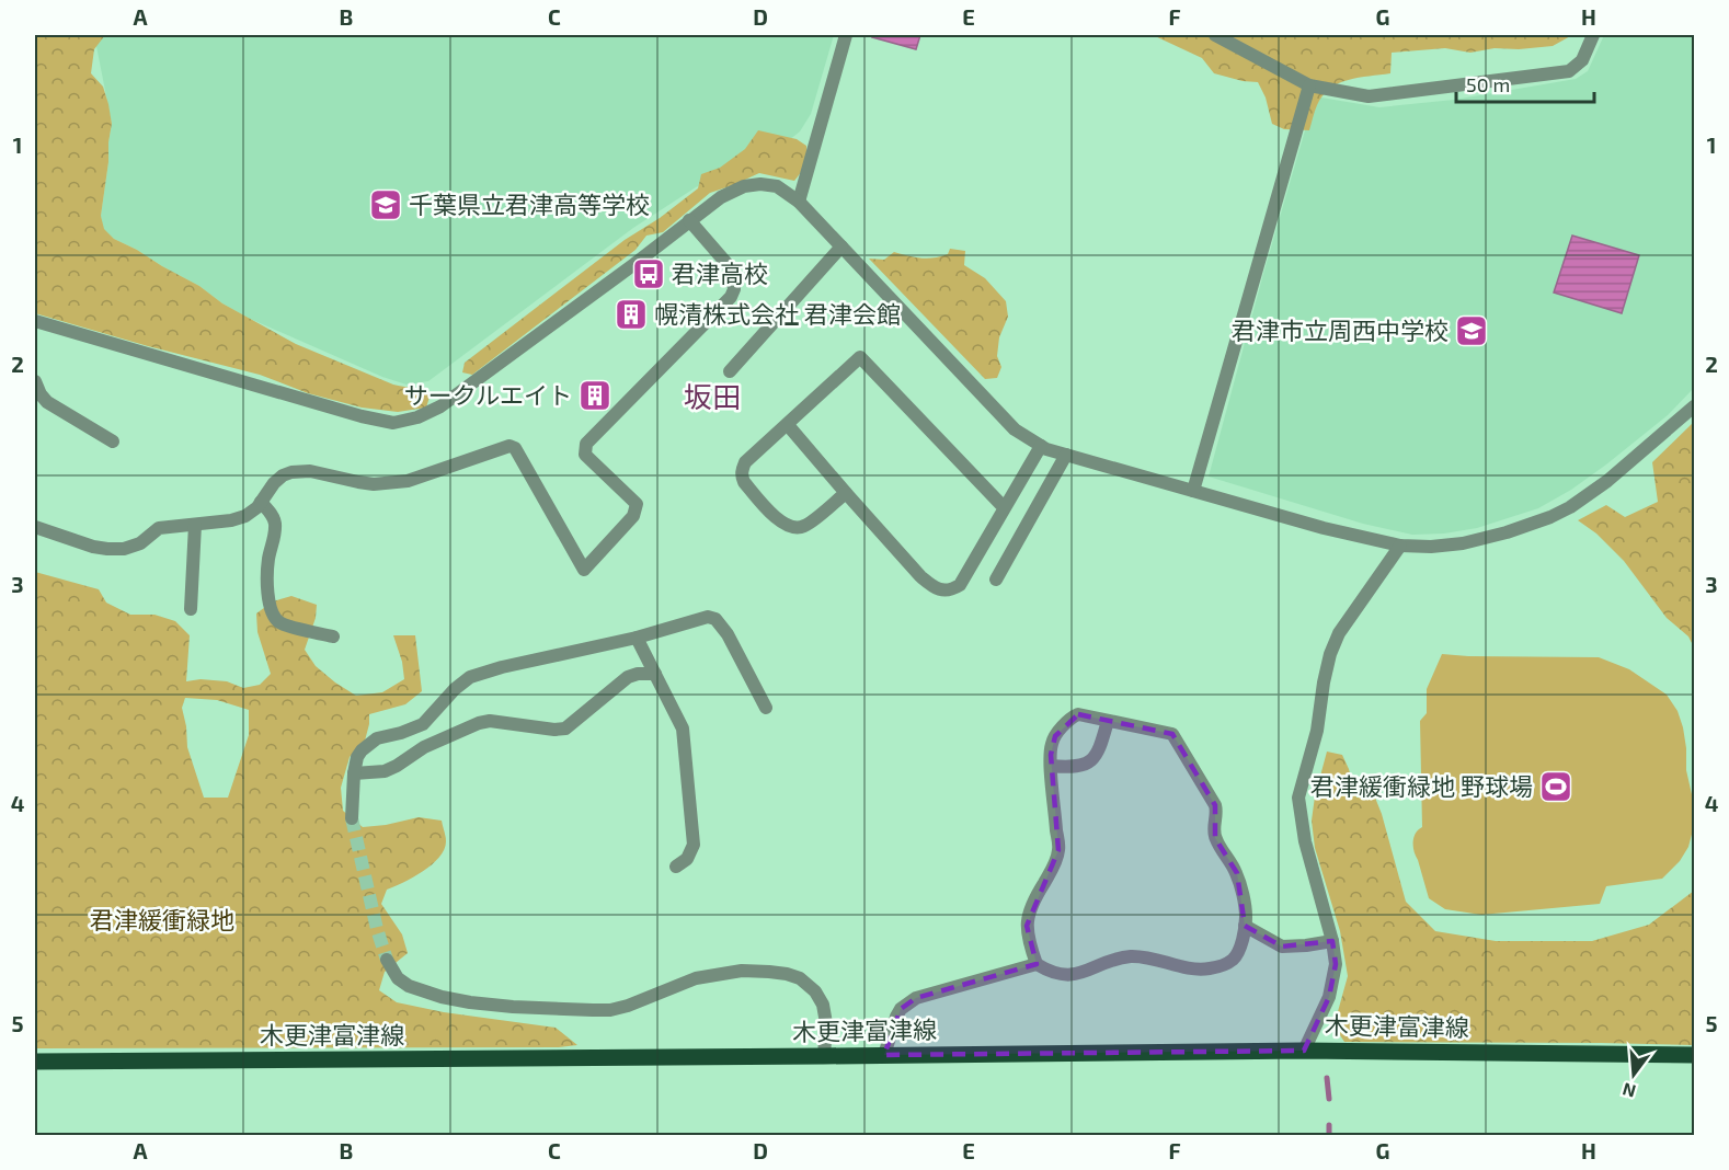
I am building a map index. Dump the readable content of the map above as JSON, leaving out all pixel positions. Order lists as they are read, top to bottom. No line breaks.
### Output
{"streets":{"main road":["木更津富津線"]},"districts":["坂田"],"parks":["君津緩衝緑地"],"places":{"school or university":["千葉県立君津高等学校","君津市立周西中学校"],"bus stop":["君津高校"],"building":["幌清株式会社 君津会館","サークルエイト"],"sports":["君津緩衝緑地 野球場"]},"scale_bar":"50 m","north":"bottom","grid":{"columns":["A","B","C","D","E","F","G","H"],"rows":["1","2","3","4","5"]}}
